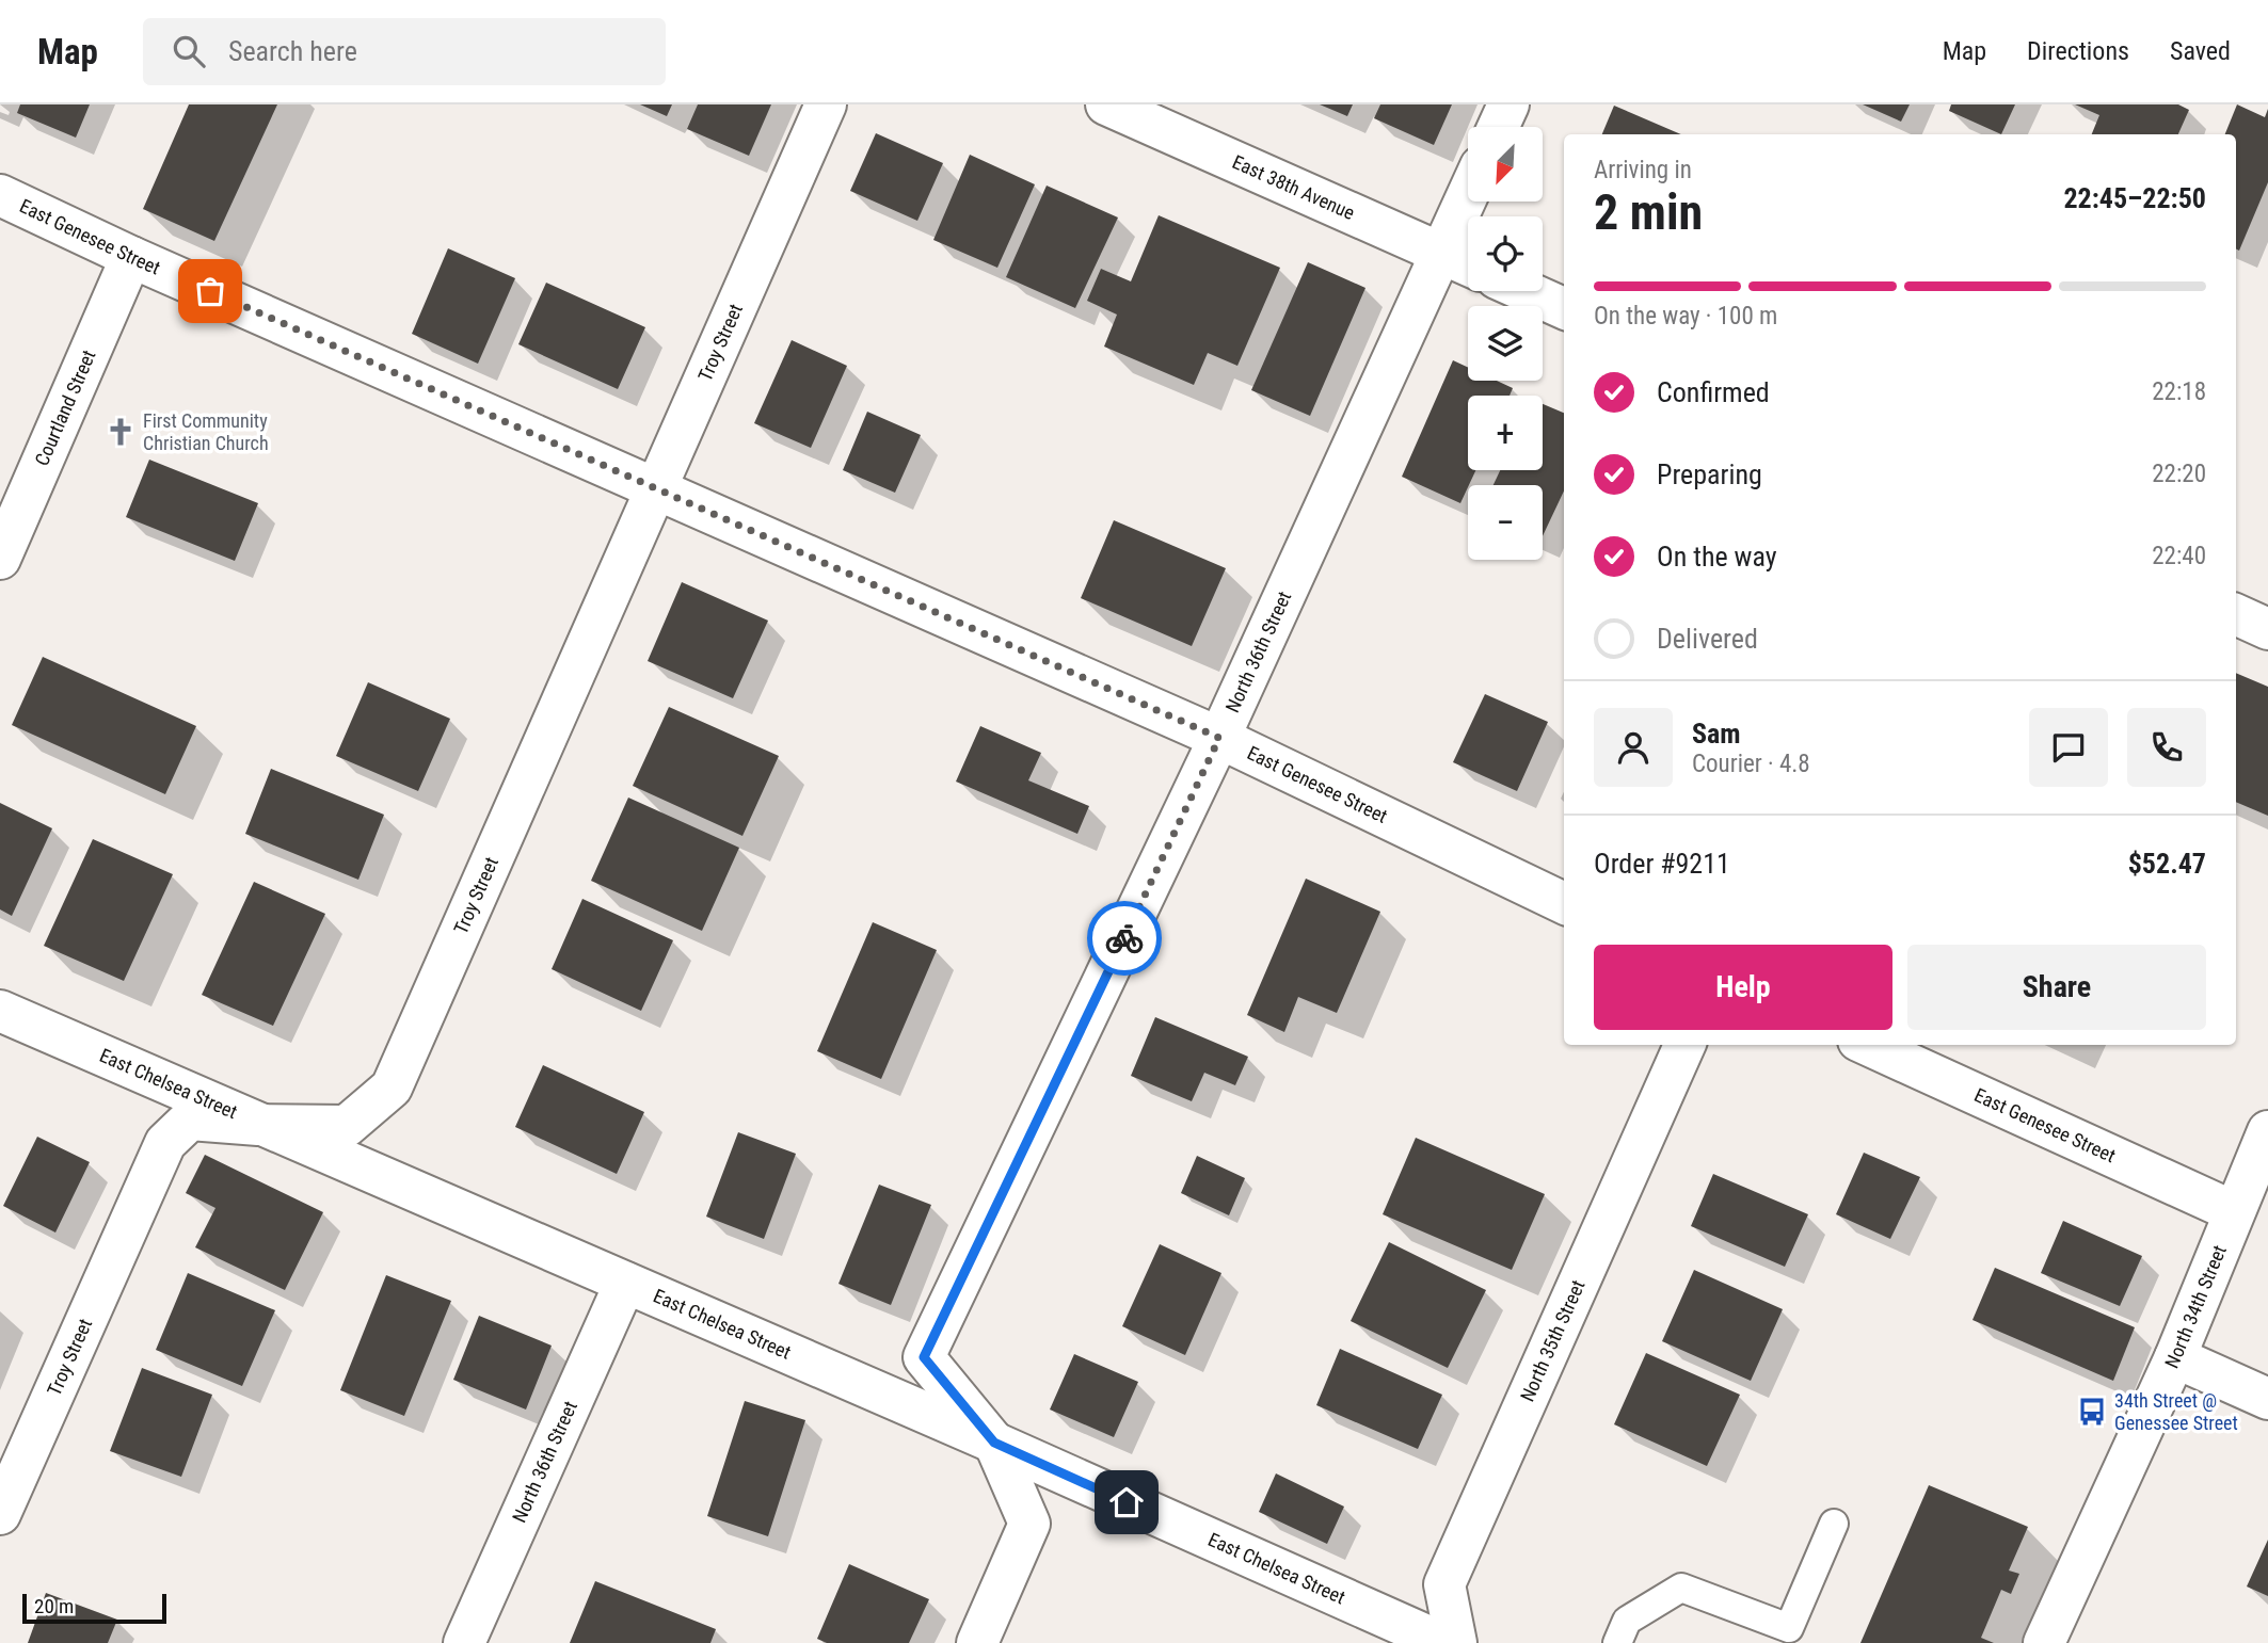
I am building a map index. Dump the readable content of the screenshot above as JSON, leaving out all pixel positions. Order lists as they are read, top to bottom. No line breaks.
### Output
{"streets":{"street":["East 38th Avenue","East Genesee Street","Troy Street","Courtland Street","North 36th Street","East Chelsea Street","North 34th Street","North 35th Street"]},"crossings":[["East 38th Avenue","North 36th Street"],["East Genesee Street","Troy Street"],["East Genesee Street","Courtland Street"],["East Genesee Street","North 36th Street"],["East Genesee Street","North 34th Street"],["Troy Street","East Chelsea Street"],["North 36th Street","East Chelsea Street"]],"places":{"church":["First Community Christian Church"],"bus stop":["34th Street @ Genessee Street"]},"scale_bar":"20 m","north":"bottom left","page":{"header":"Map","search":"Search here","nav":["Map","Directions","Saved"],"map_buttons":["+","−"],"heading":["2 min","Arriving in","22:45–22:50"],"panel":["Sam","Courier · 4.8","Order #9211","$52.47"],"bar":"On the way · 100 m","list":[["Confirmed","22:18"],["Preparing","22:20"],["On the way","22:40"],"Delivered"],"buttons":["Help","Share"],"scale":"20 m"}}
